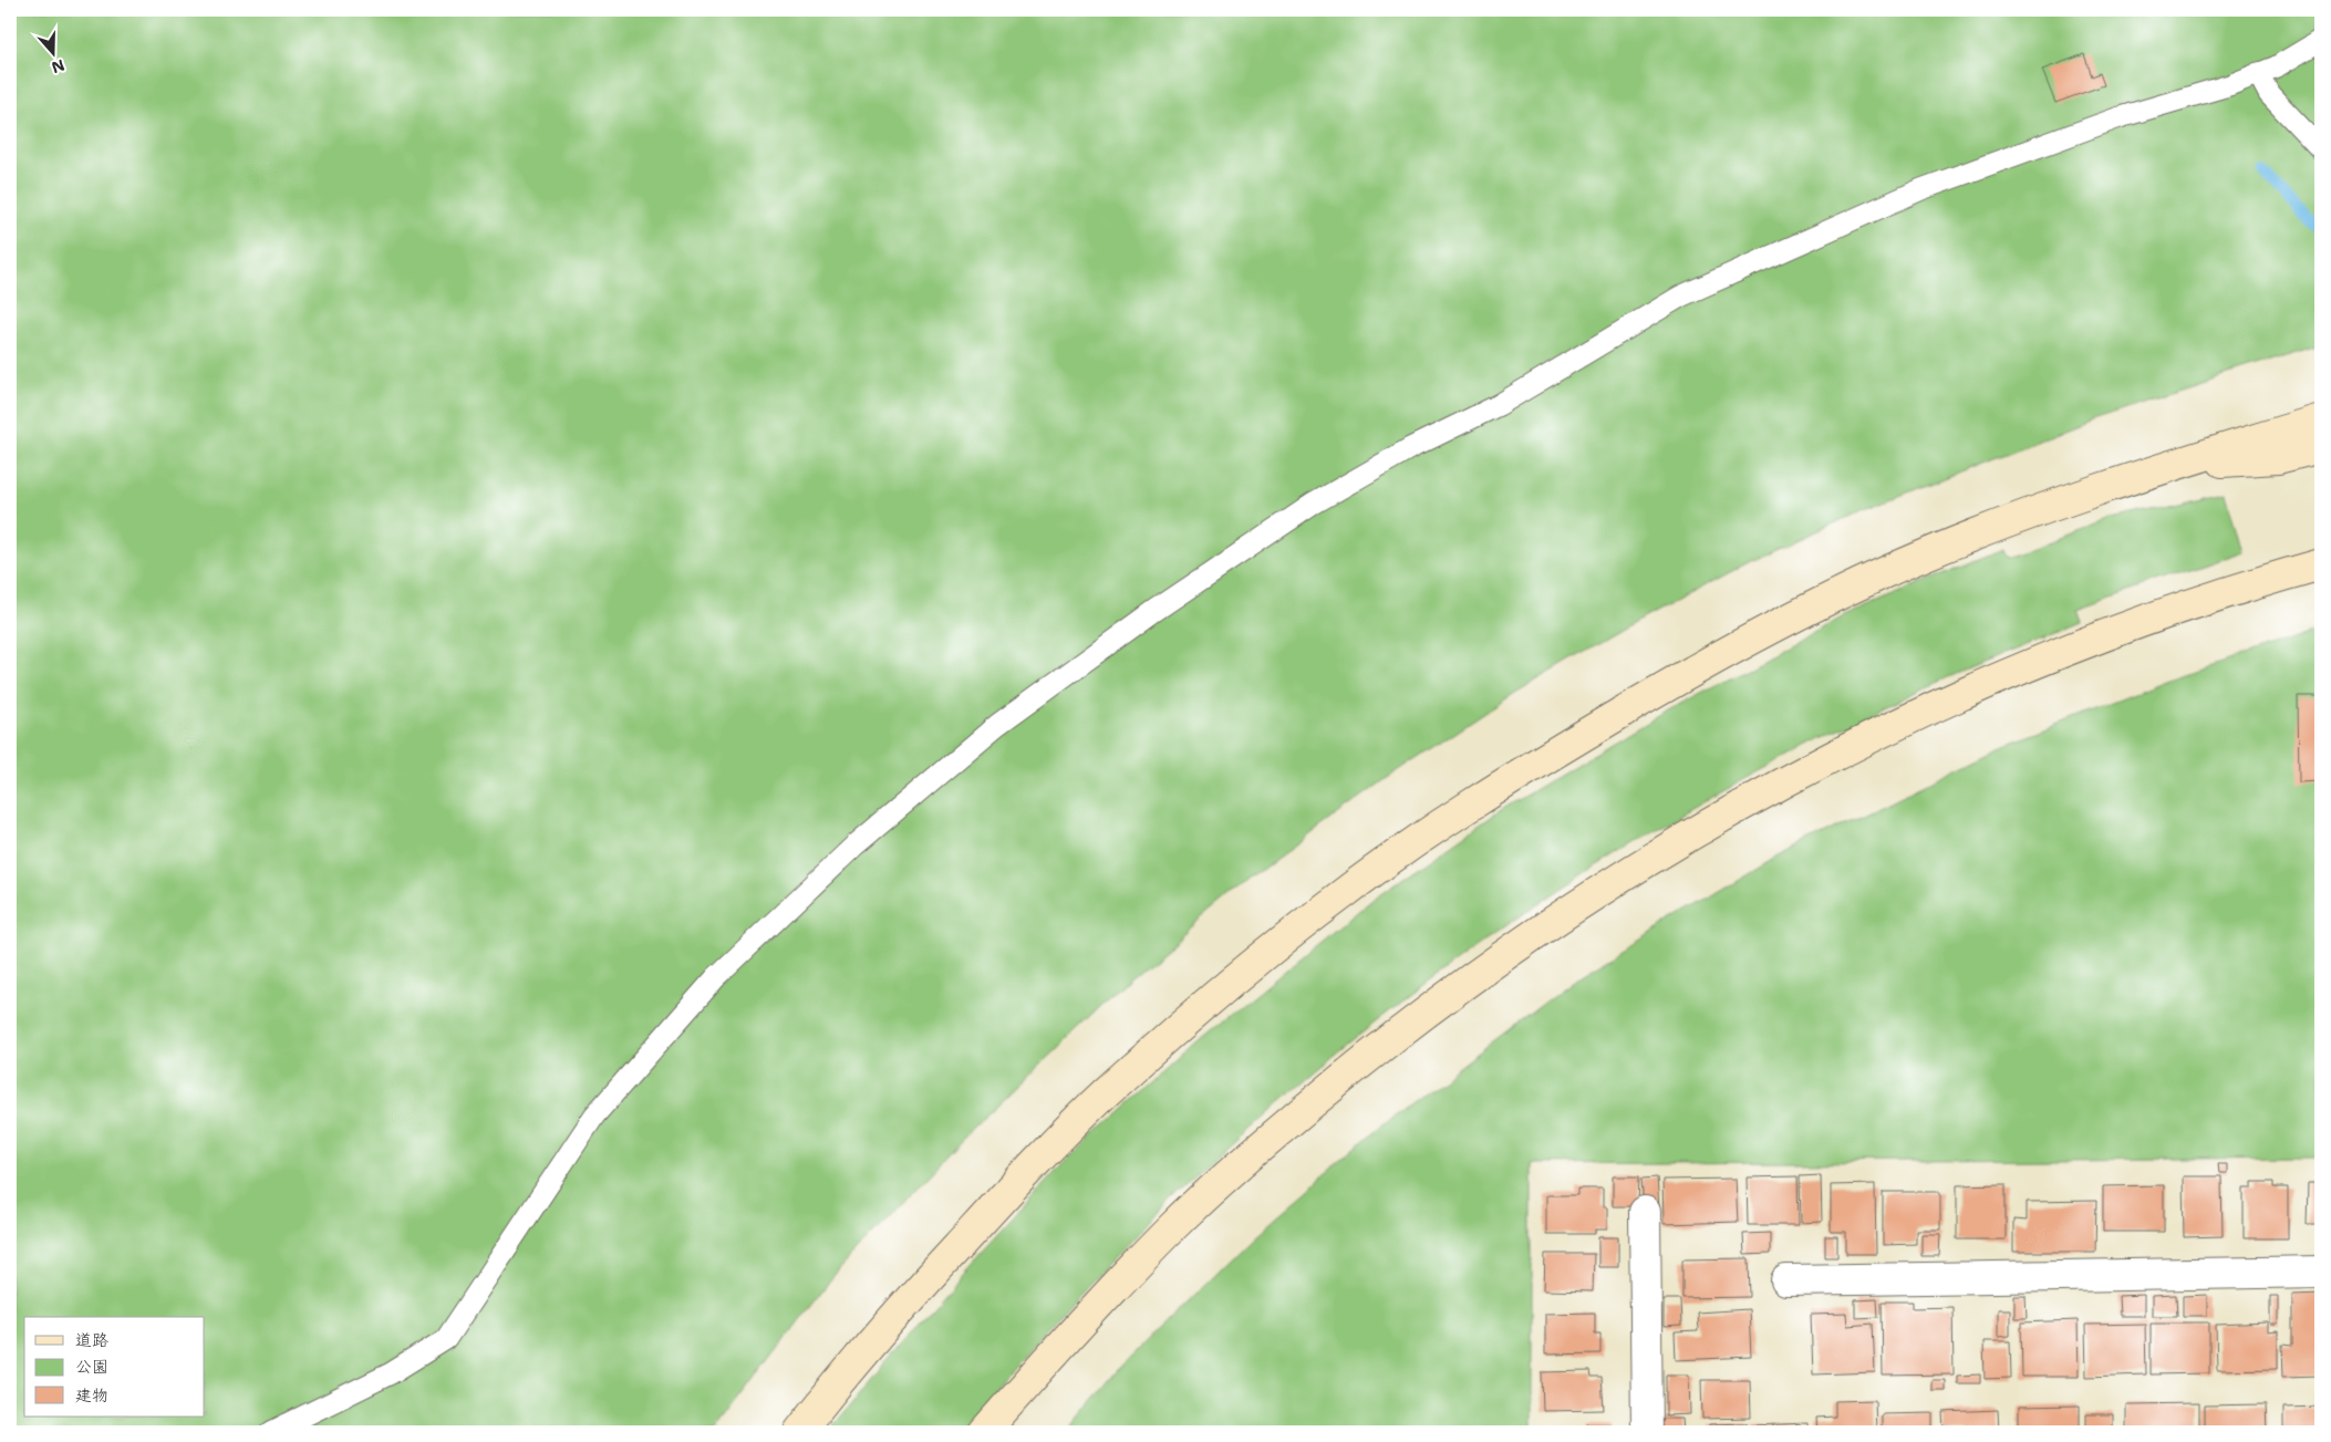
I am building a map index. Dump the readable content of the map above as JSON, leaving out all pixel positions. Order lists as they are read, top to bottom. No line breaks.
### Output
{"legend":["道路","公園","建物"],"north":"bottom"}
